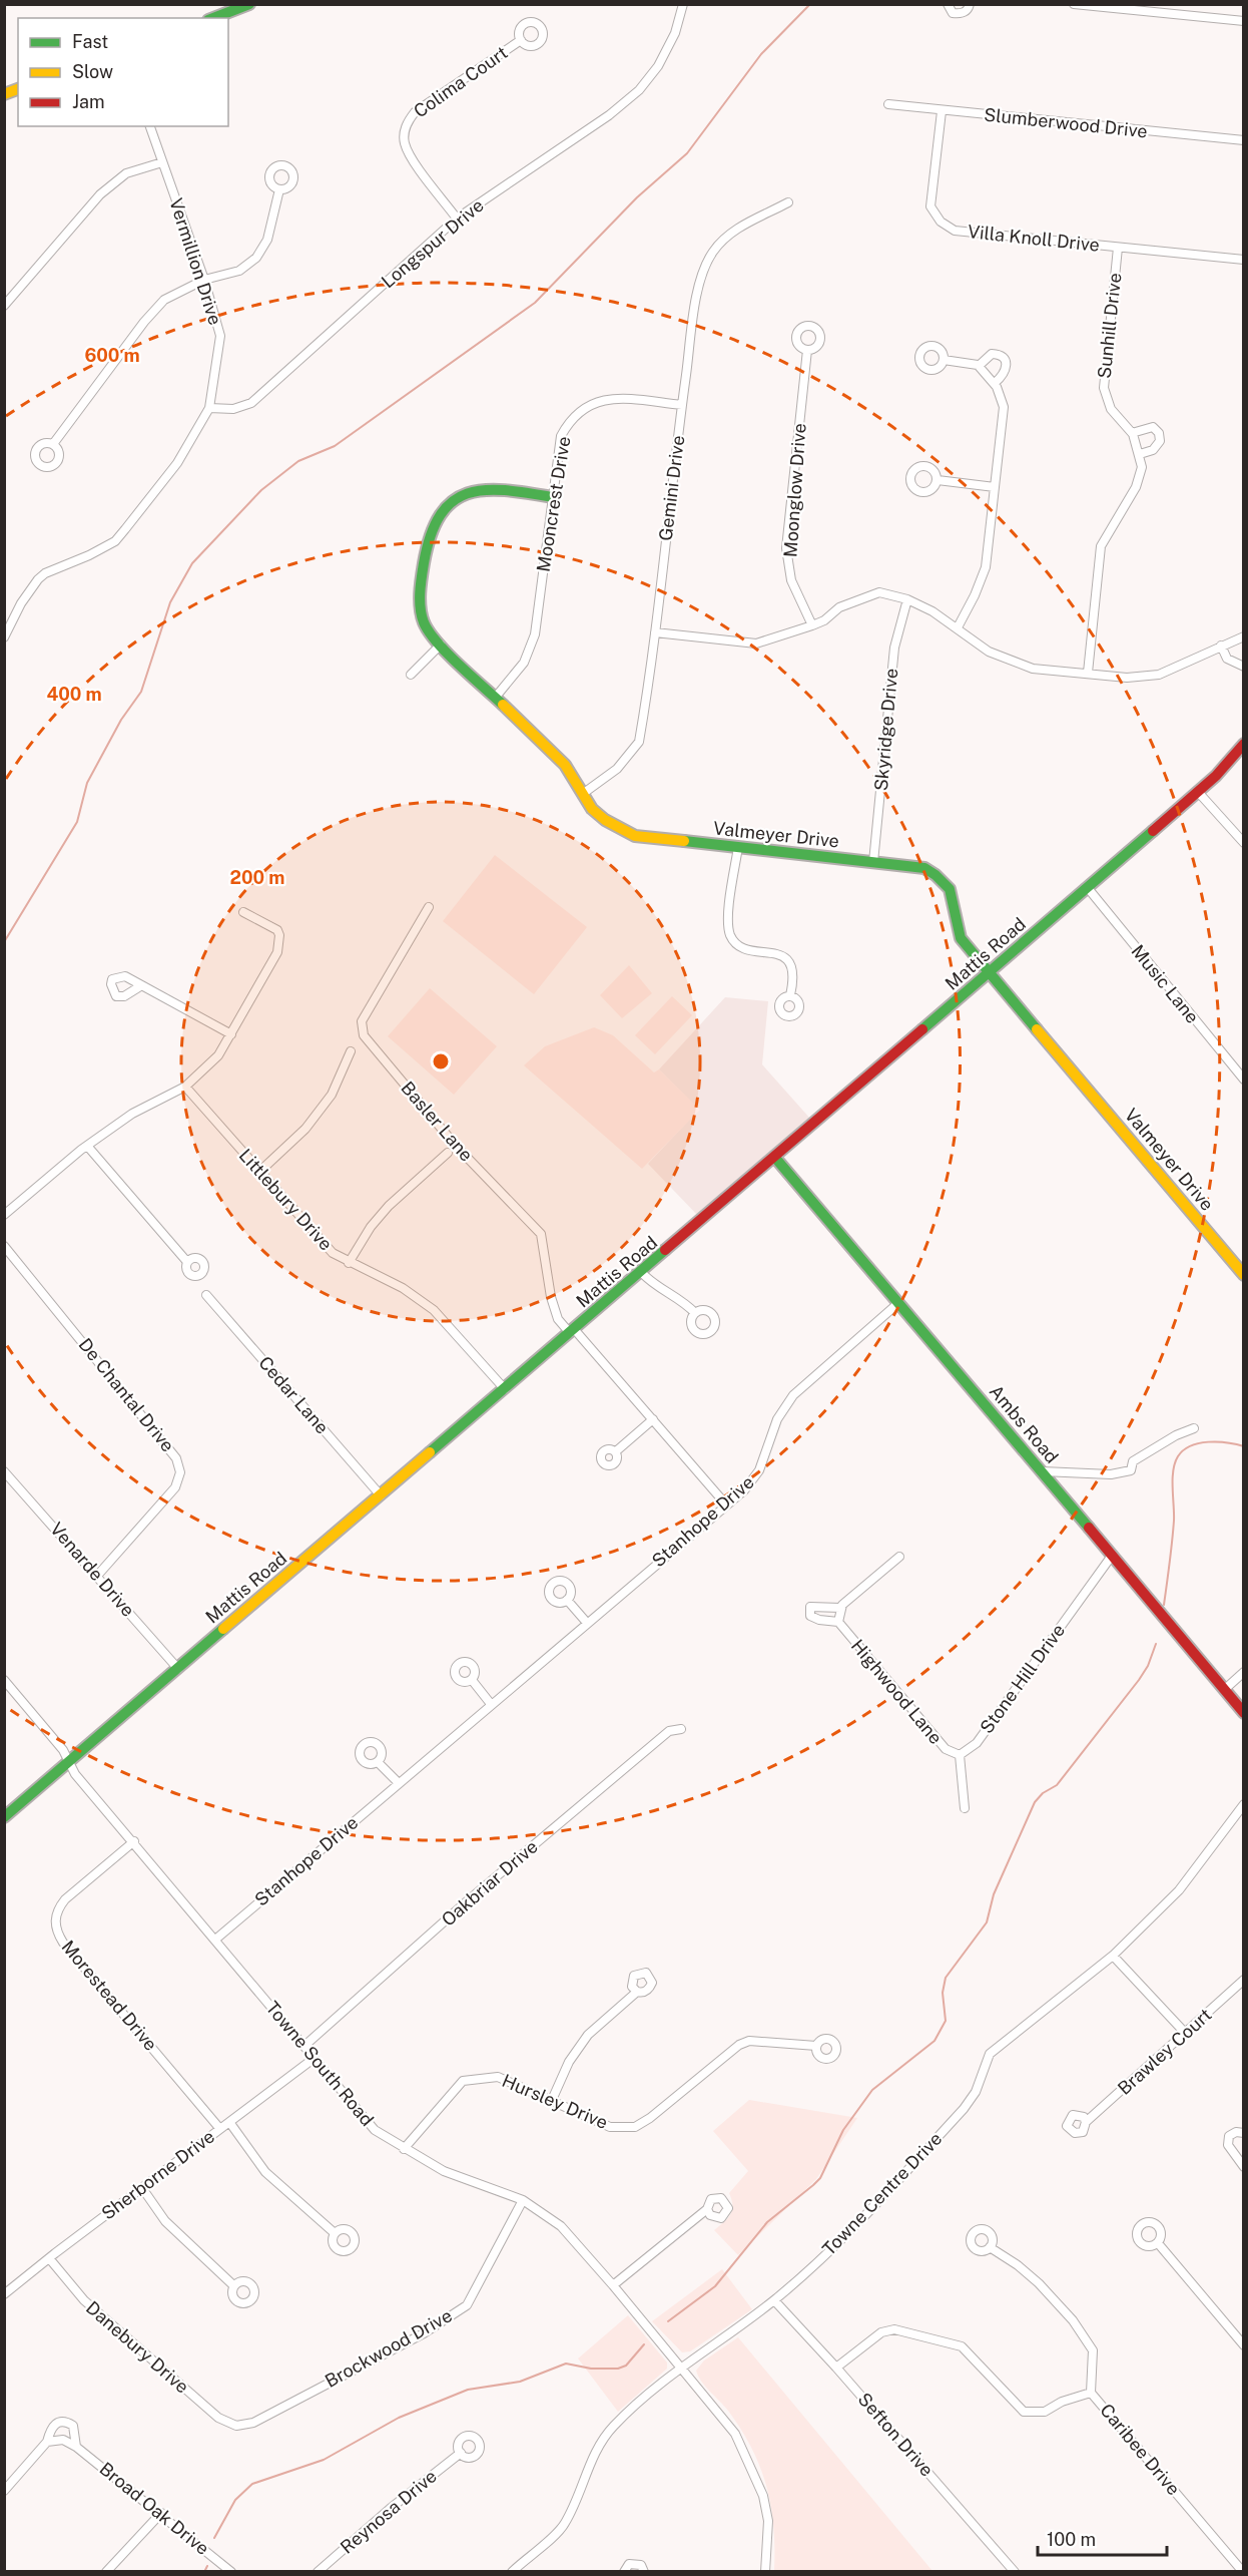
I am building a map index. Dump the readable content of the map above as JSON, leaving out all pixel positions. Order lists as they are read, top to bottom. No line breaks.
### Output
{"streets":{"street":["Colima Court","Slumberwood Drive","Villa Knoll Drive","Longspur Drive","Vermillion Drive","Sunhill Drive","Gemini Drive","Moonglow Drive","Mooncrest Drive","Skyridge Drive","Valmeyer Drive","Mattis Road","Music Lane","Basler Lane","Littlebury Drive","De Chantal Drive","Cedar Lane","Ambs Road","Stanhope Drive","Venarde Drive","Stone Hill Drive","Highwood Lane","Oakbriar Drive","Morestead Drive","Brawley Court","Towne South Road","Hursley Drive","Sherborne Drive","Towne Centre Drive","Danebury Drive","Brockwood Drive","Sefton Drive","Caribee Drive","Broad Oak Drive","Reynosa Drive"]},"crossings":[["Colima Court","Longspur Drive"],["Slumberwood Drive","Villa Knoll Drive"],["Villa Knoll Drive","Sunhill Drive"],["Longspur Drive","Vermillion Drive"],["Gemini Drive","Mooncrest Drive"],["Gemini Drive","Valmeyer Drive"],["Mooncrest Drive","Valmeyer Drive"],["Skyridge Drive","Valmeyer Drive"],["Valmeyer Drive","Mattis Road"],["Mattis Road","Music Lane"],["Mattis Road","Basler Lane"],["Mattis Road","Littlebury Drive"],["Mattis Road","Cedar Lane"],["Mattis Road","Ambs Road"],["Mattis Road","Venarde Drive"],["Mattis Road","Towne South Road"],["De Chantal Drive","Venarde Drive"],["Ambs Road","Stanhope Drive"],["Ambs Road","Stone Hill Drive"],["Stanhope Drive","Towne South Road"],["Stone Hill Drive","Highwood Lane"],["Oakbriar Drive","Towne South Road"],["Morestead Drive","Towne South Road"],["Morestead Drive","Sherborne Drive"],["Towne South Road","Hursley Drive"],["Towne South Road","Sherborne Drive"],["Towne South Road","Towne Centre Drive"],["Towne South Road","Brockwood Drive"],["Sherborne Drive","Danebury Drive"],["Towne Centre Drive","Sefton Drive"],["Danebury Drive","Brockwood Drive"],["Sefton Drive","Caribee Drive"]],"legend":["Fast","Slow","Jam"],"scale_bar":"100 m","rings":["600 m","400 m","200 m"]}
